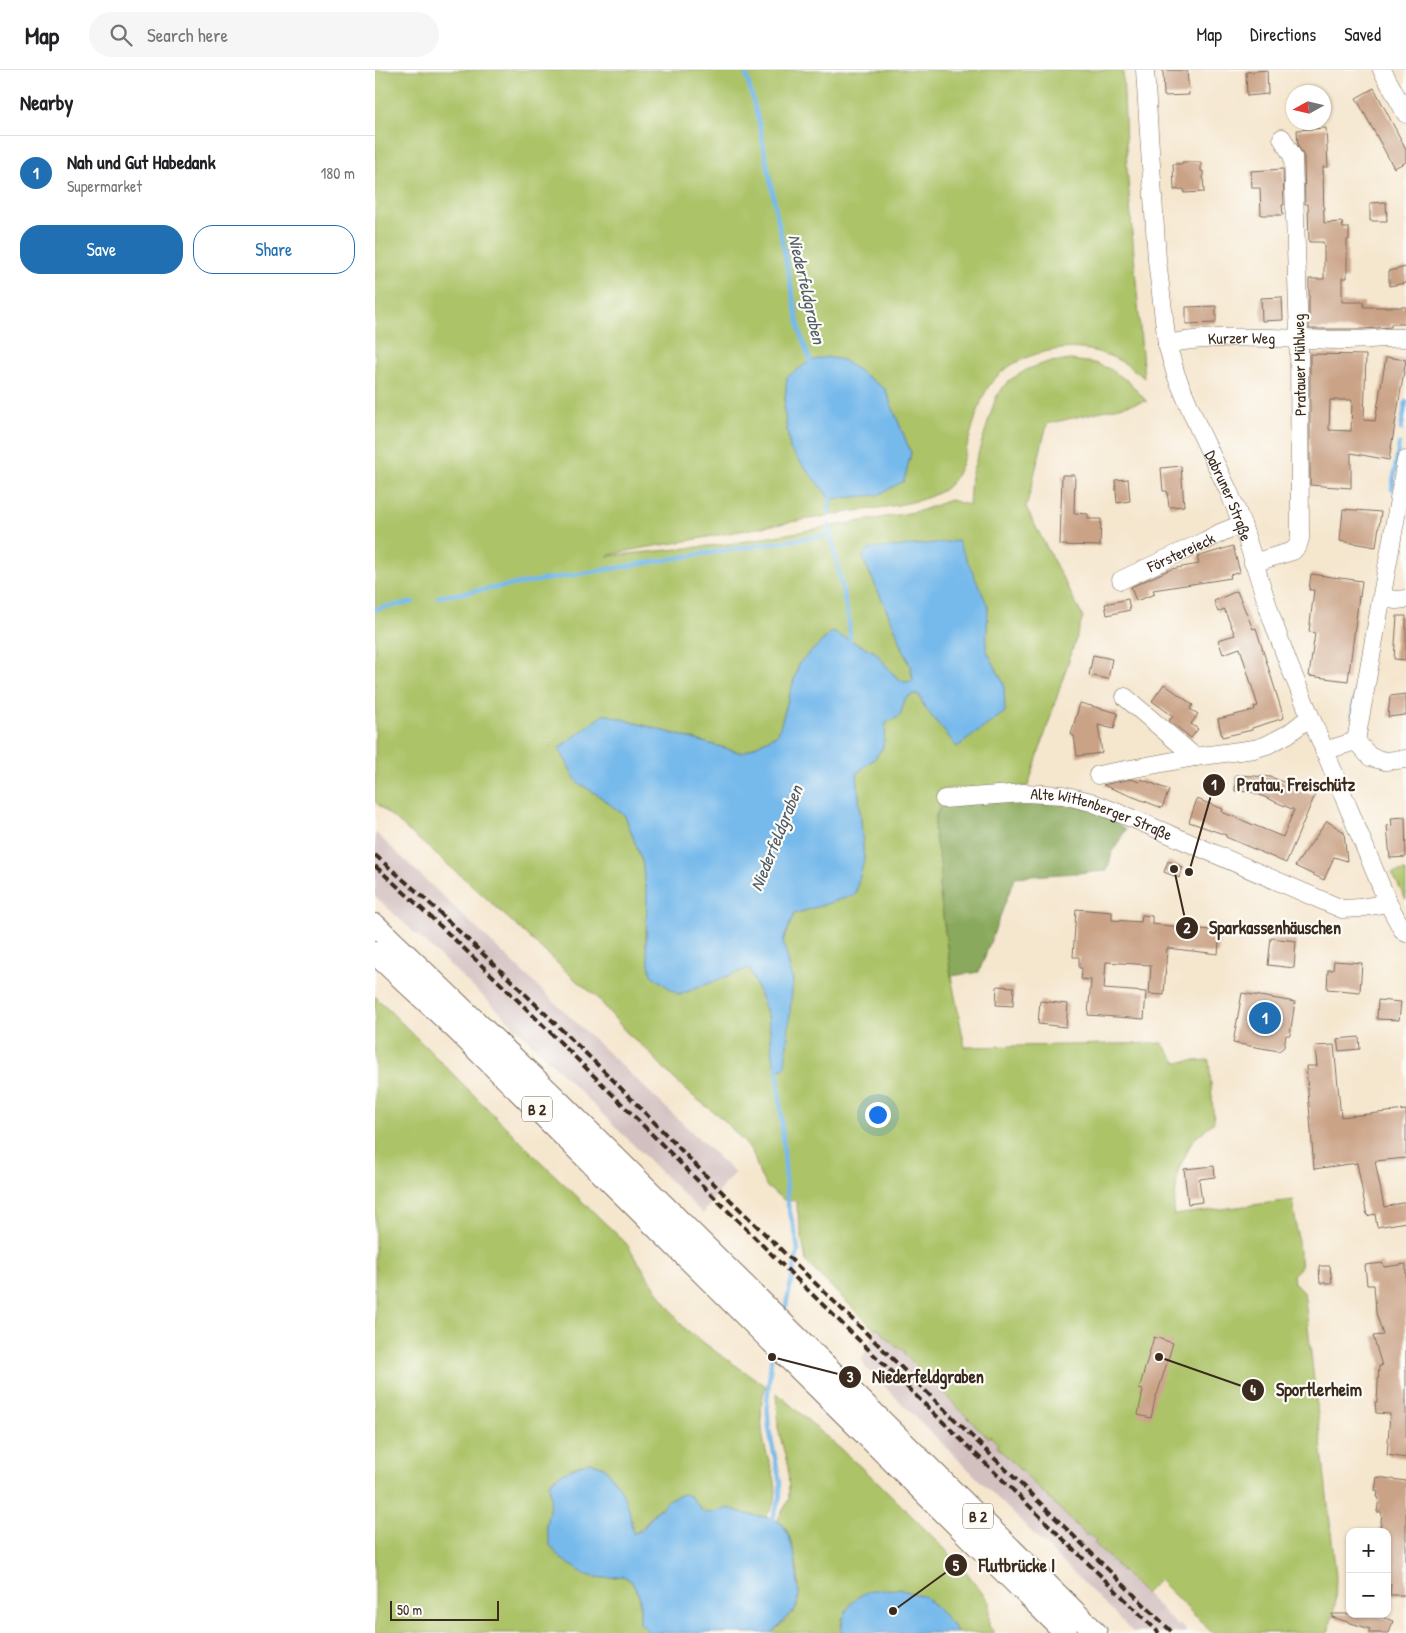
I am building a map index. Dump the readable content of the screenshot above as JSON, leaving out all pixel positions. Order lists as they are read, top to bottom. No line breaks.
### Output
{"streets":{"main road":["B 2"],"street":["Kurzer Weg","Pratauer Mühlweg","Dabruner Straße","Förstereieck","Alte Wittenberger Straße"]},"crossings":[["Kurzer Weg","Pratauer Mühlweg"],["Kurzer Weg","Dabruner Straße"],["Pratauer Mühlweg","Dabruner Straße"],["Dabruner Straße","Förstereieck"],["Dabruner Straße","Alte Wittenberger Straße"]],"water":["Niederfeldgraben"],"places":["Sparkassenhäuschen","Pratau, Freischütz","Niederfeldgraben","Sportlerheim","Flutbrücke I"],"scale_bar":"50 m","north":"left","page":{"header":"Map","search":"Search here","nav":["Map","Directions","Saved"],"heading":"Nearby","list":[{"mark":"1","name":"Nah und Gut Habedank","note":"Supermarket","value":"180 m"}],"buttons":["Save","Share"],"pins":"1","map_buttons":["+","−"],"scale":"50 m"}}
